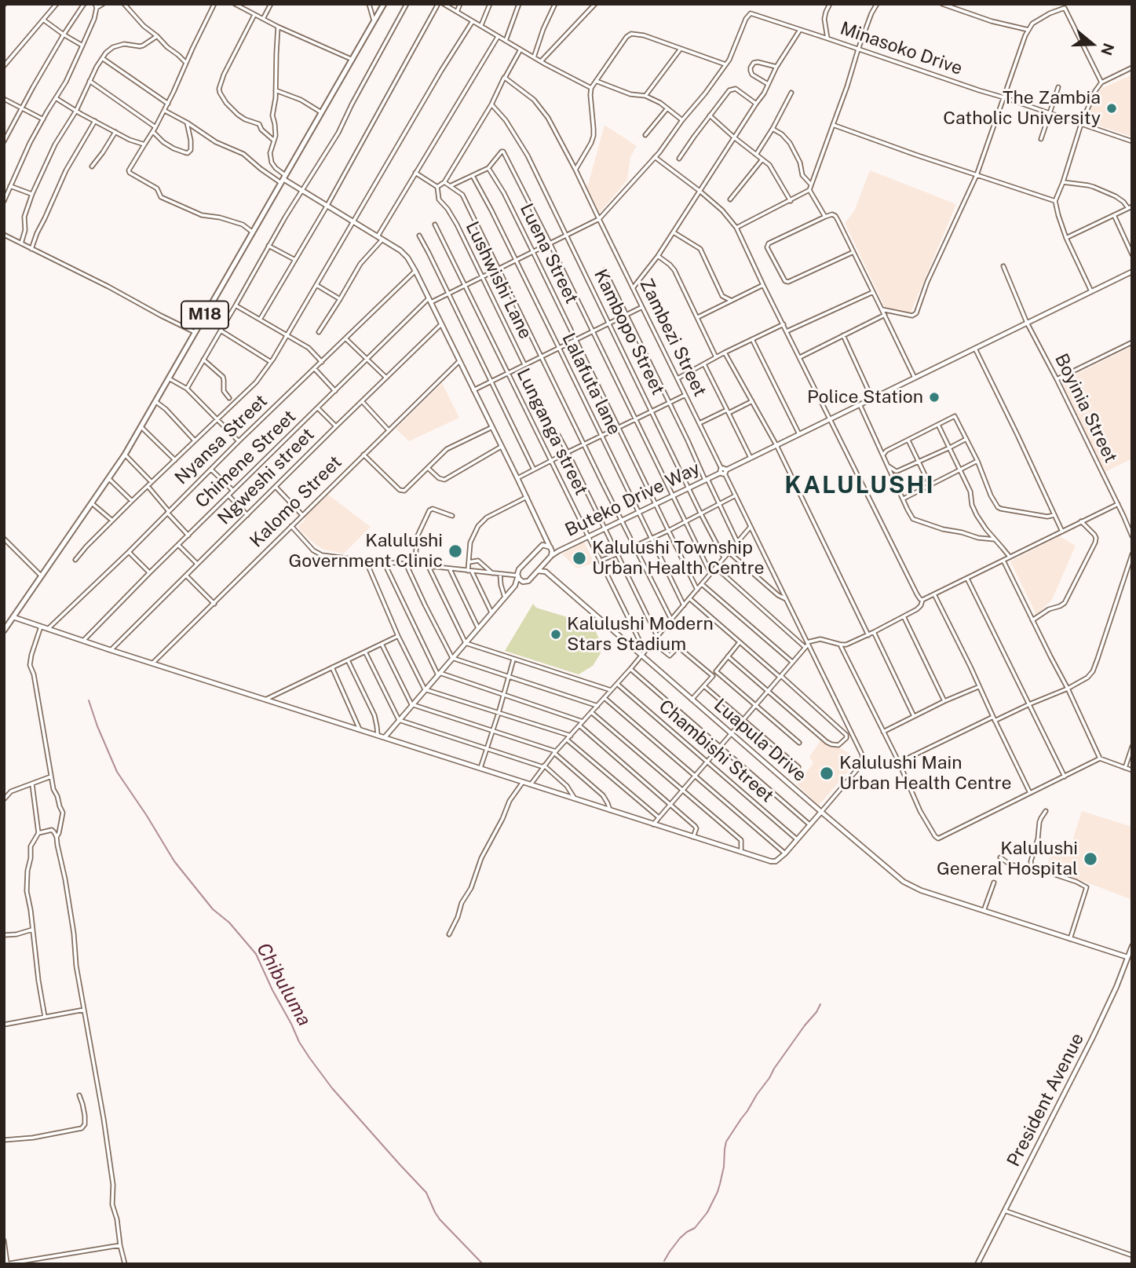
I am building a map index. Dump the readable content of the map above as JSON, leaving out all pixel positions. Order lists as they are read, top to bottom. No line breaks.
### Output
{"streets":{"main road":["M18"],"street":["Minasoko Drive","Luena Street","Lushwishi Lane","Kambopo Street","Zambezi Street","Lalafuta lane","Boyinia Street","Lunganga street","Nyansa Street","Chimene Street","Ngweshi street","Buteko Drive Way","Kalomo Street","Luapula Drive","Chambishi Street","President Avenue"]},"crossings":[["Luena Street","Buteko Drive Way"],["Kambopo Street","Buteko Drive Way"],["Zambezi Street","Buteko Drive Way"],["Zambezi Street","Luapula Drive"],["Lalafuta lane","Buteko Drive Way"],["Boyinia Street","Buteko Drive Way"],["Lunganga street","Buteko Drive Way"],["Luapula Drive","President Avenue"]],"districts":["KALULUSHI"],"water":["Chibuluma"],"places":["The Zambia Catholic University","Police Station","Kalulushi Government Clinic","Kalulushi Township Urban Health Centre","Kalulushi Modern Stars Stadium","Kalulushi Main Urban Health Centre","Kalulushi General Hospital"],"north":"right"}
